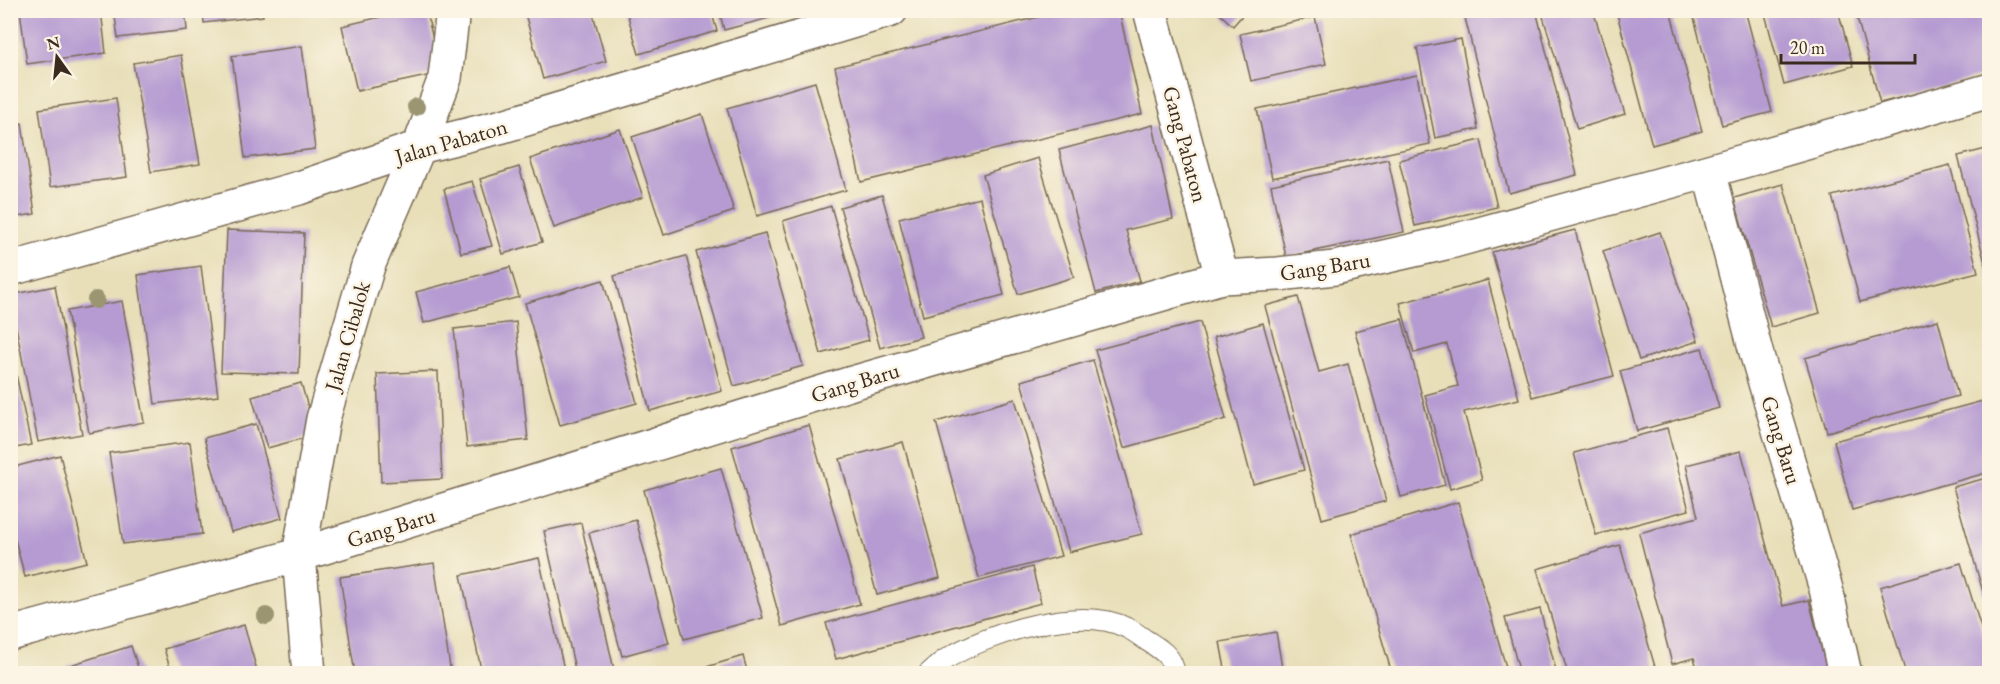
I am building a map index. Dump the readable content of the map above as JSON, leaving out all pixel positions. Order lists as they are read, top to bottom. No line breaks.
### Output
{"streets":{"street":["Jalan Pabaton","Gang Pabaton","Gang Baru","Jalan Cibalok"]},"crossings":[["Jalan Pabaton","Jalan Cibalok"],["Gang Pabaton","Gang Baru"],["Gang Baru","Jalan Cibalok"]],"scale_bar":"20 m","north":"top"}
